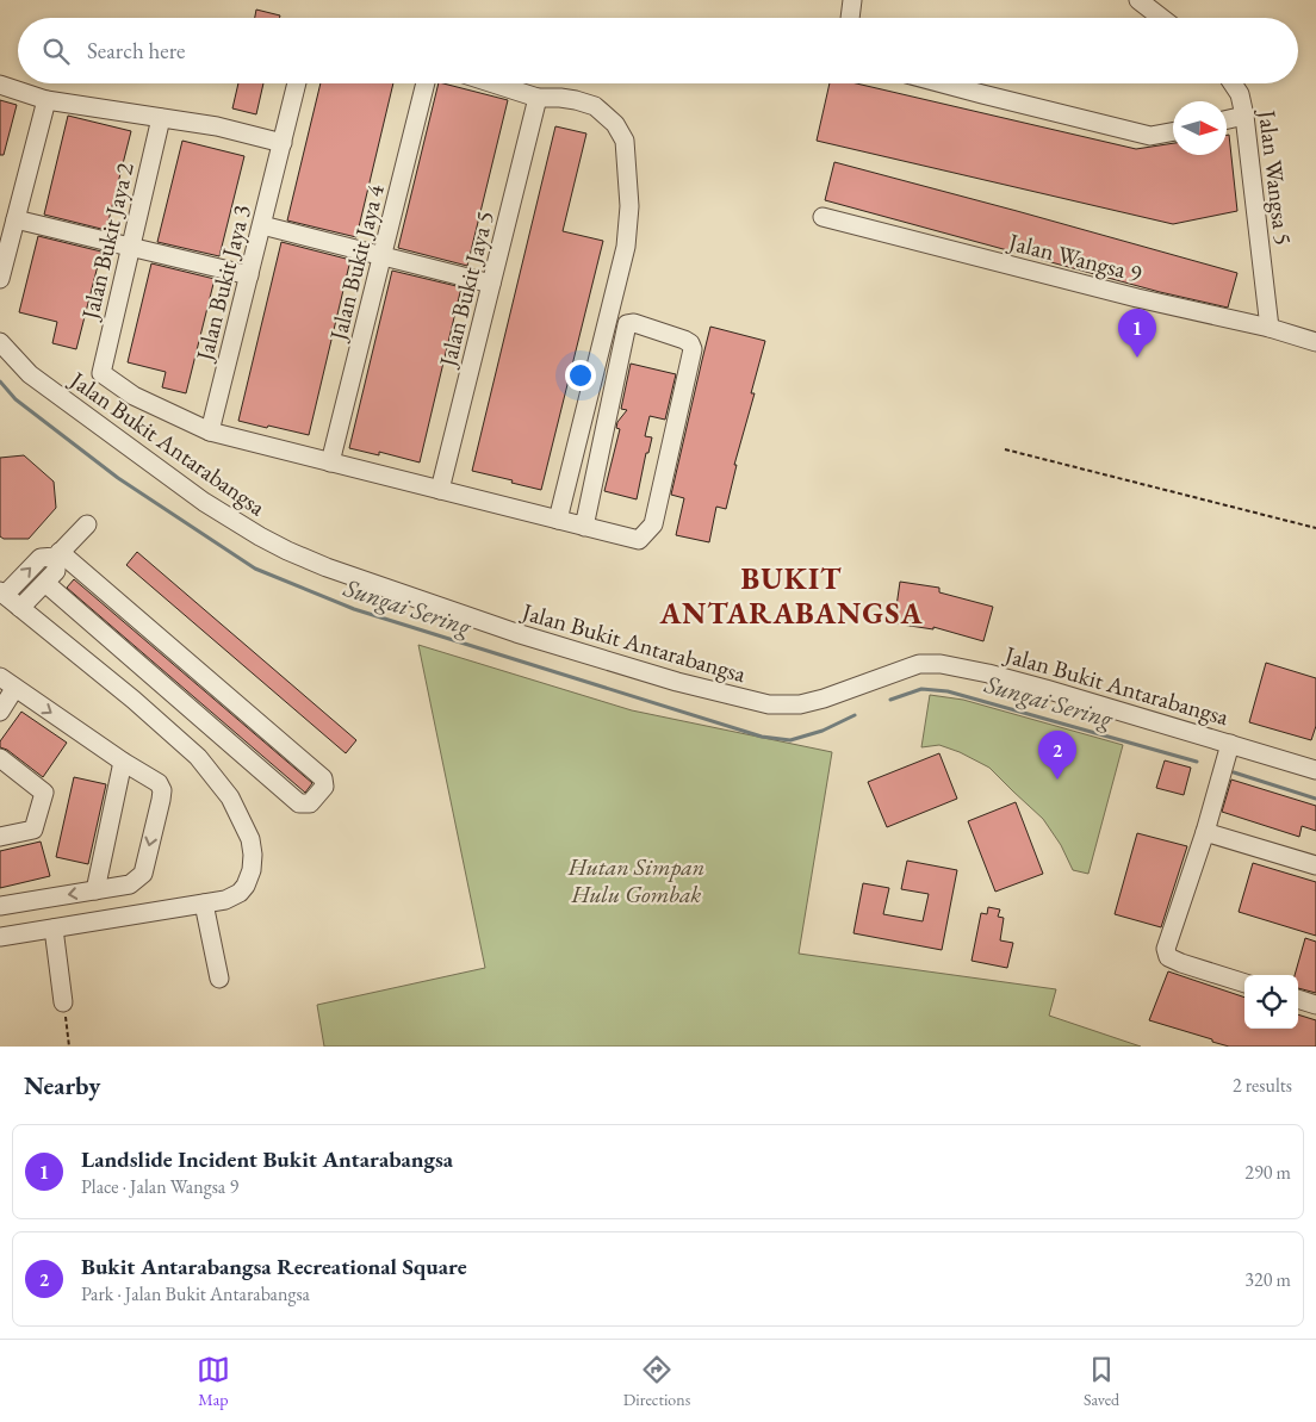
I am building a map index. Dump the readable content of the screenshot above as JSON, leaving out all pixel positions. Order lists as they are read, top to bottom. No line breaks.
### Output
{"streets":{"street":["Jalan Wangsa 5","Jalan Bukit Jaya 2","Jalan Wangsa 9","Jalan Bukit Jaya 4","Jalan Bukit Jaya 3","Jalan Bukit Jaya 5","Jalan Bukit Antarabangsa"]},"crossings":[["Jalan Wangsa 5","Jalan Wangsa 9"],["Jalan Bukit Jaya 2","Jalan Bukit Jaya 3"]],"districts":["BUKIT ANTARABANGSA"],"water":["Sungai Sering"],"parks":["Hutan Simpan Hulu Gombak"],"north":"right","page":{"search":"Search here","pins":["1","2"],"heading":["Nearby","2 results"],"list":[{"mark":"1","name":"Landslide Incident Bukit Antarabangsa","note":"Place · Jalan Wangsa 9","value":"290 m"},{"mark":"2","name":"Bukit Antarabangsa Recreational Square","note":"Park · Jalan Bukit Antarabangsa","value":"320 m"}],"nav":["Map","Directions","Saved"]}}
